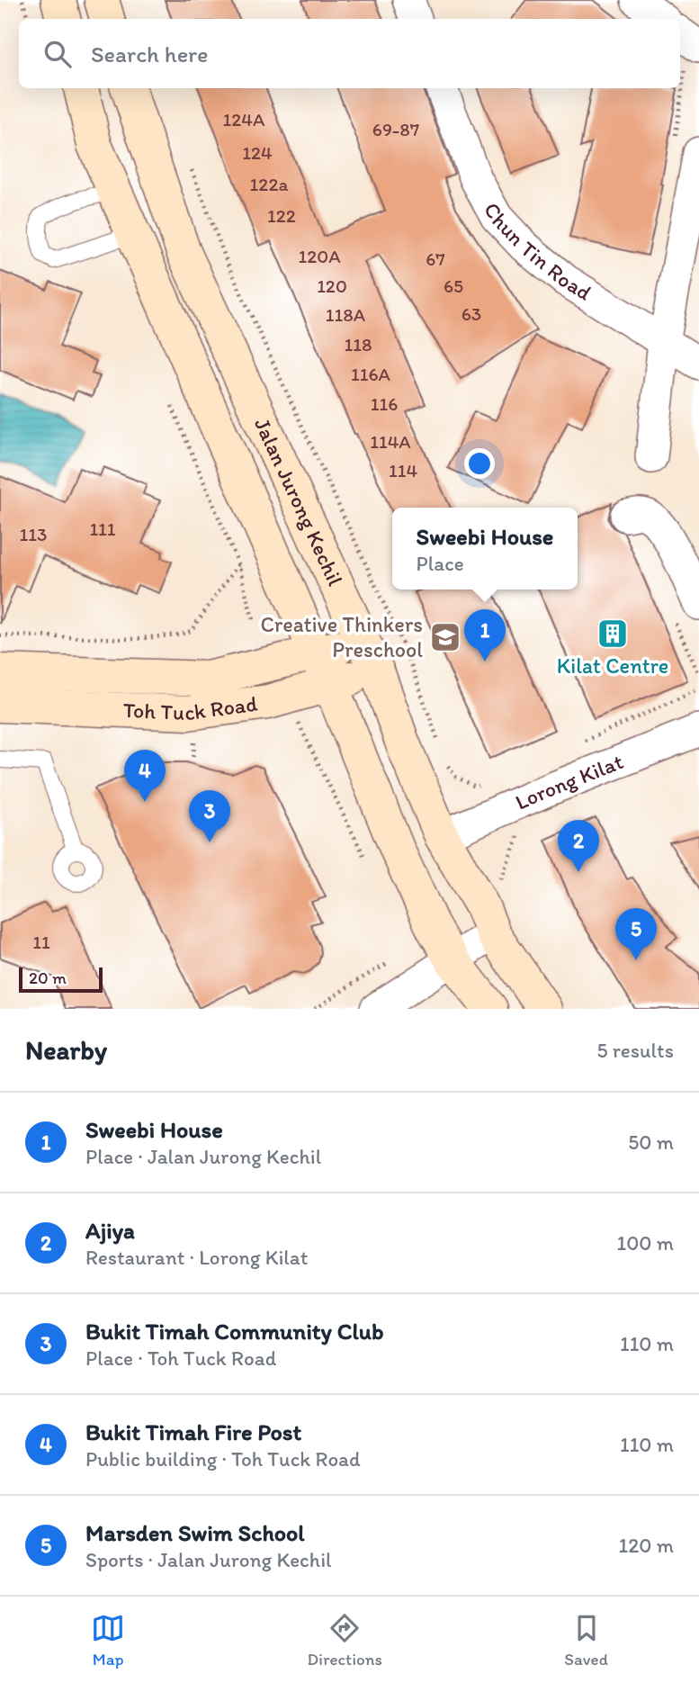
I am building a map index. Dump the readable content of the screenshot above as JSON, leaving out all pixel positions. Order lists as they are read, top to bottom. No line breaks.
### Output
{"streets":{"main road":["Jalan Jurong Kechil","Toh Tuck Road"],"street":["Chun Tin Road","Lorong Kilat"]},"crossings":[["Jalan Jurong Kechil","Toh Tuck Road"],["Jalan Jurong Kechil","Lorong Kilat"]],"places":{"building":["Kilat Centre"],"school or university":["Creative Thinkers Preschool"]},"house_numbers":["124A","69-87","124","122a","122","120A","67","120","65","63","118A","118","116A","116","114A","114","111","113","11"],"scale_bar":"20 m","page":{"search":"Search here","popup":["Sweebi House","Place"],"pins":["1","4","3","2","5"],"scale":"20 m","heading":["Nearby","5 results"],"list":[{"mark":"1","name":"Sweebi House","note":"Place · Jalan Jurong Kechil","value":"50 m"},{"mark":"2","name":"Ajiya","note":"Restaurant · Lorong Kilat","value":"100 m"},{"mark":"3","name":"Bukit Timah Community Club","note":"Place · Toh Tuck Road","value":"110 m"},{"mark":"4","name":"Bukit Timah Fire Post","note":"Public building · Toh Tuck Road","value":"110 m"},{"mark":"5","name":"Marsden Swim School","note":"Sports · Jalan Jurong Kechil","value":"120 m"}],"nav":["Map","Directions","Saved"]}}
